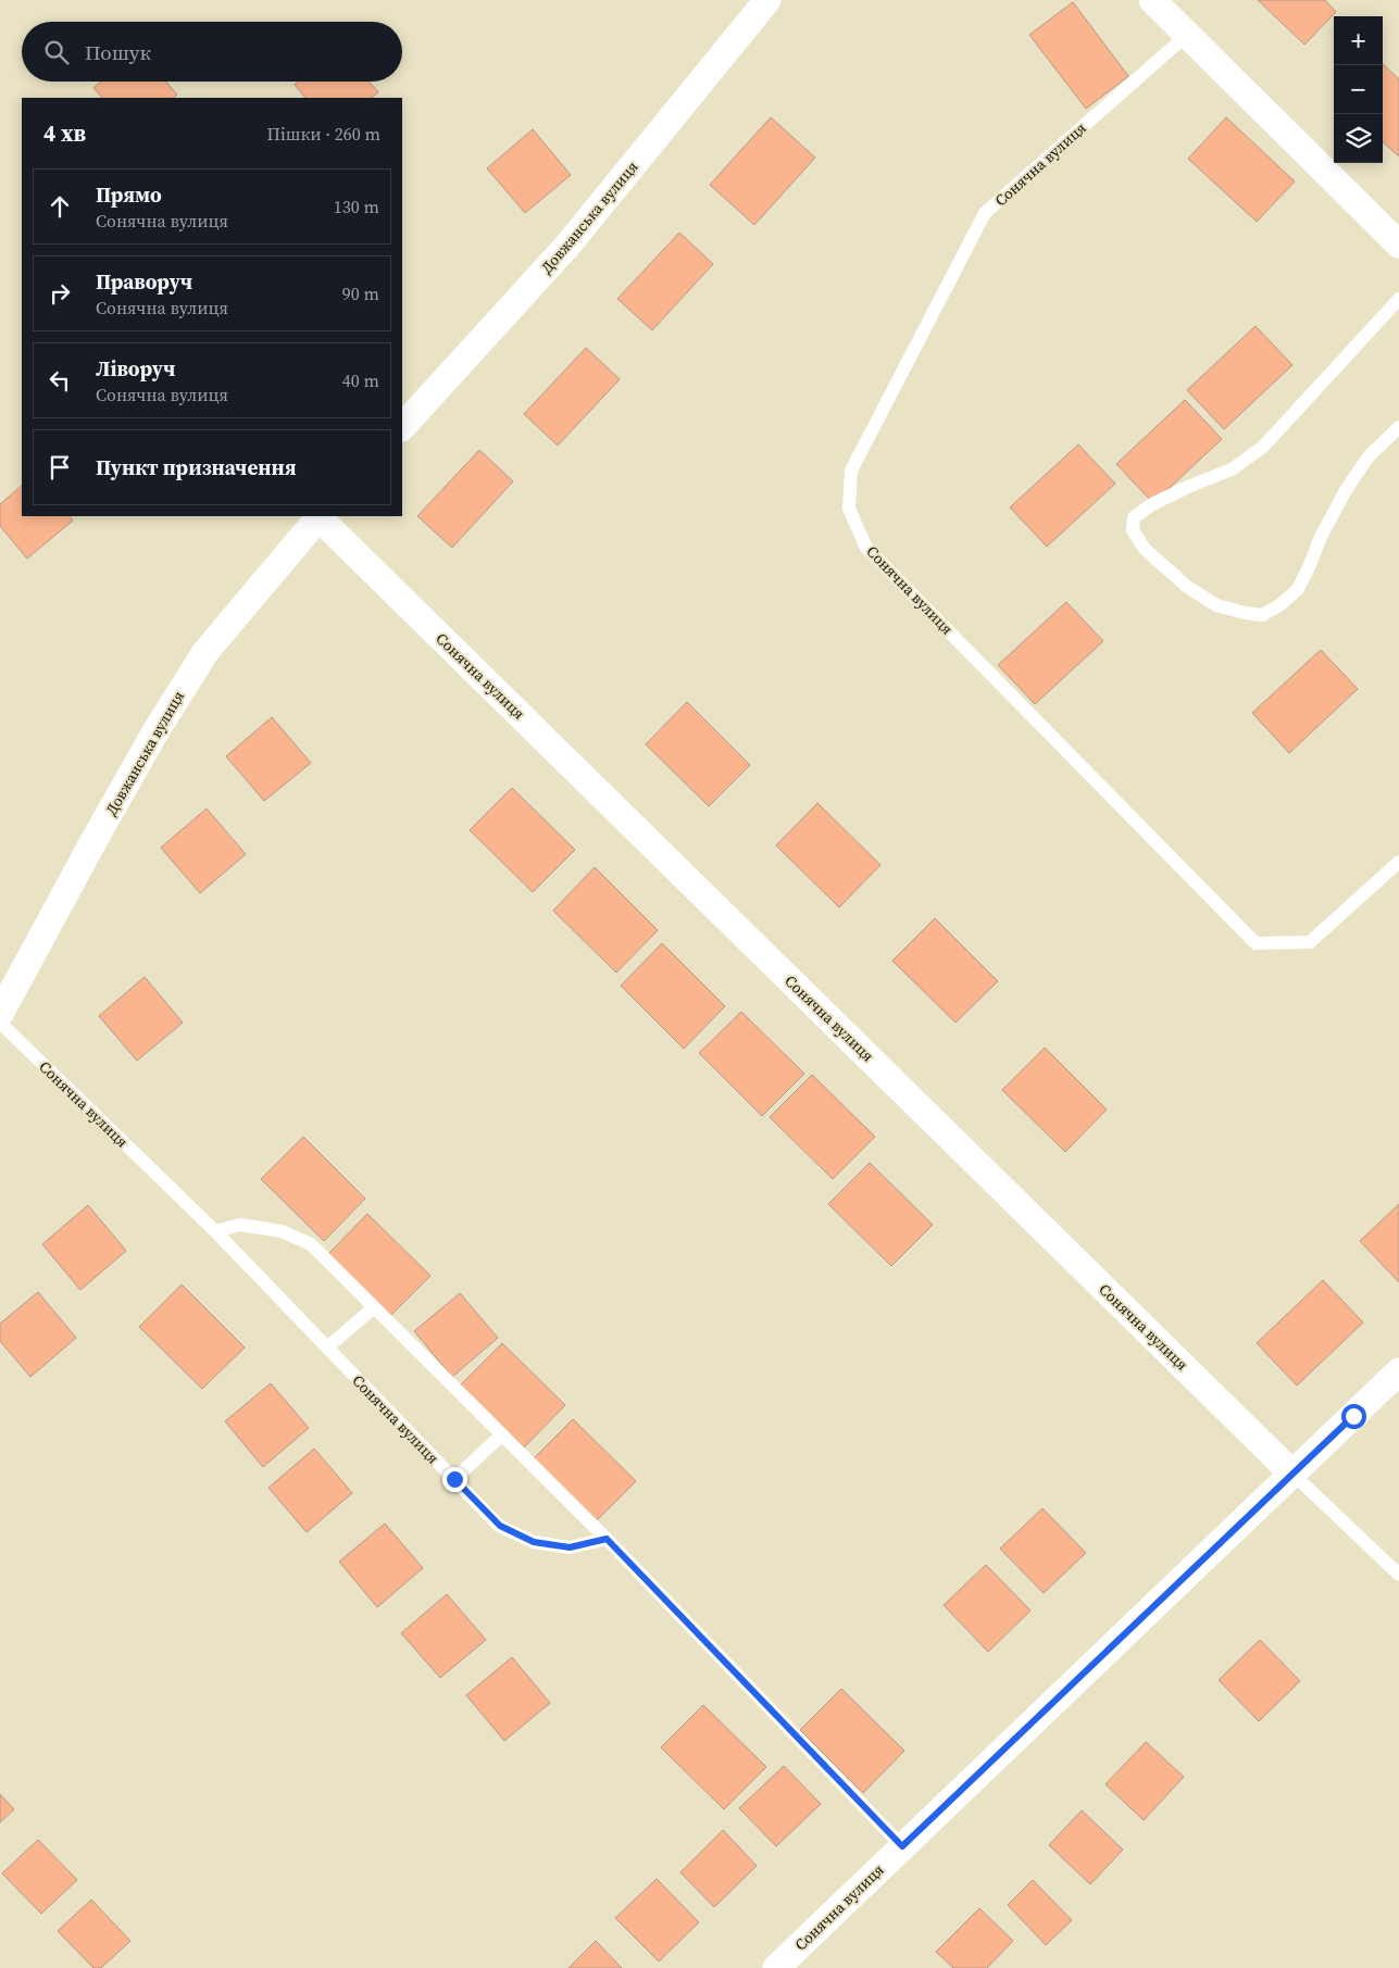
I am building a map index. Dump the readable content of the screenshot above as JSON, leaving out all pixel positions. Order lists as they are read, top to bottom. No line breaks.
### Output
{"streets":{"street":["Сонячна вулиця","Довжанська вулиця"]},"crossings":[["Сонячна вулиця","Довжанська вулиця"]],"page":{"map_buttons":["+","−"],"search":"Пошук","heading":["4 хв","Пішки · 260 m"],"list":[["Прямо","Сонячна вулиця","130 m"],["Праворуч","Сонячна вулиця","90 m"],["Ліворуч","Сонячна вулиця","40 m"],"Пункт призначення"]}}
